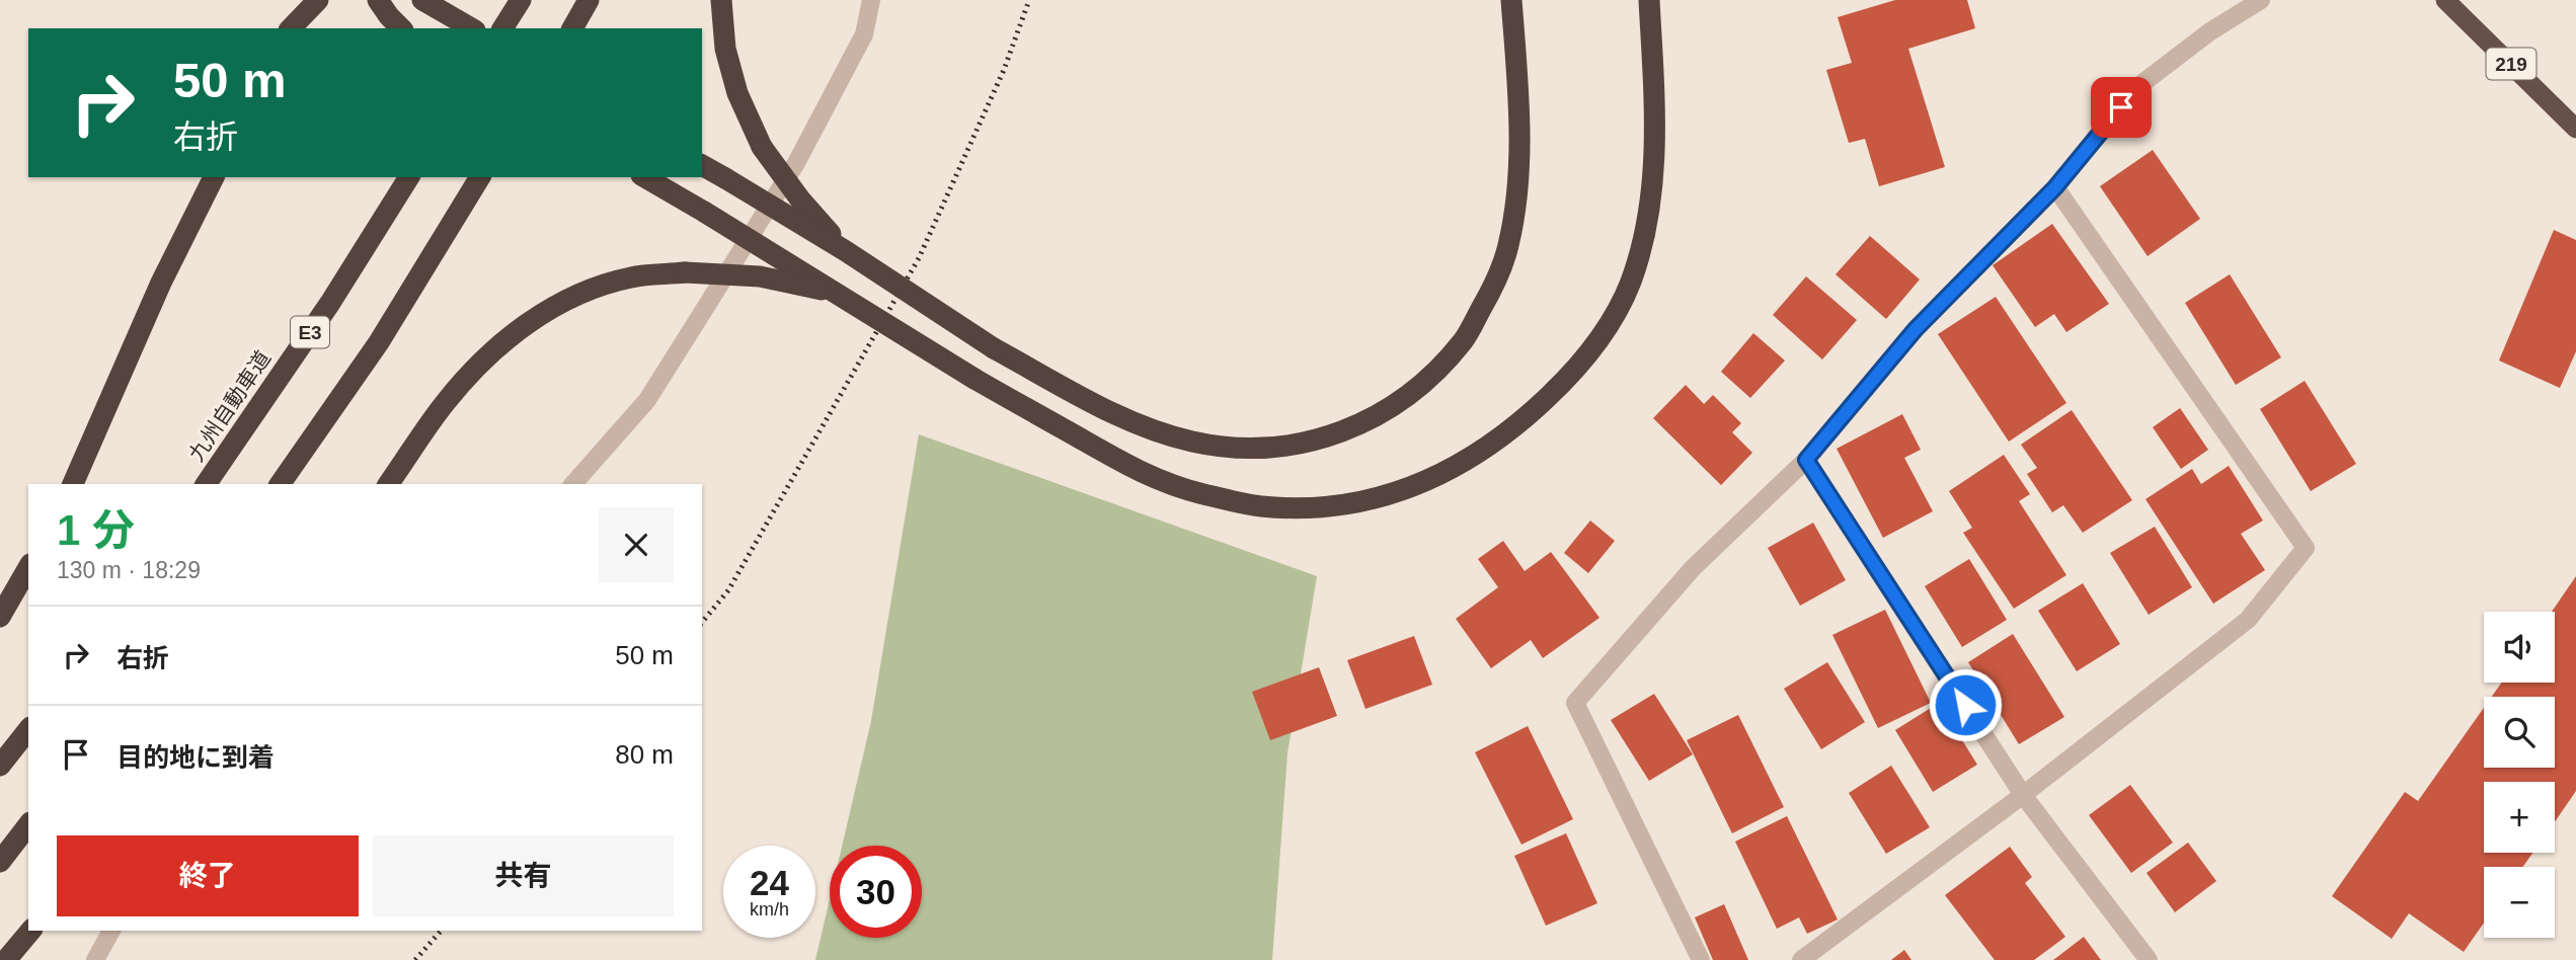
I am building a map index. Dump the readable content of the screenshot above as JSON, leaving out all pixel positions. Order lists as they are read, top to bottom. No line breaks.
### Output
{"streets":{"highway":["219","E3","九州自動車道"]},"page":{"turn":["50 m","右折"],"heading":["1 分","130 m · 18:29"],"list":[{"name":"右折","value":"50 m"},{"name":"目的地に到着","value":"80 m"}],"map_buttons":["+","−"],"buttons":["終了","共有"],"speed":"24 km/h","limit":"30"}}
